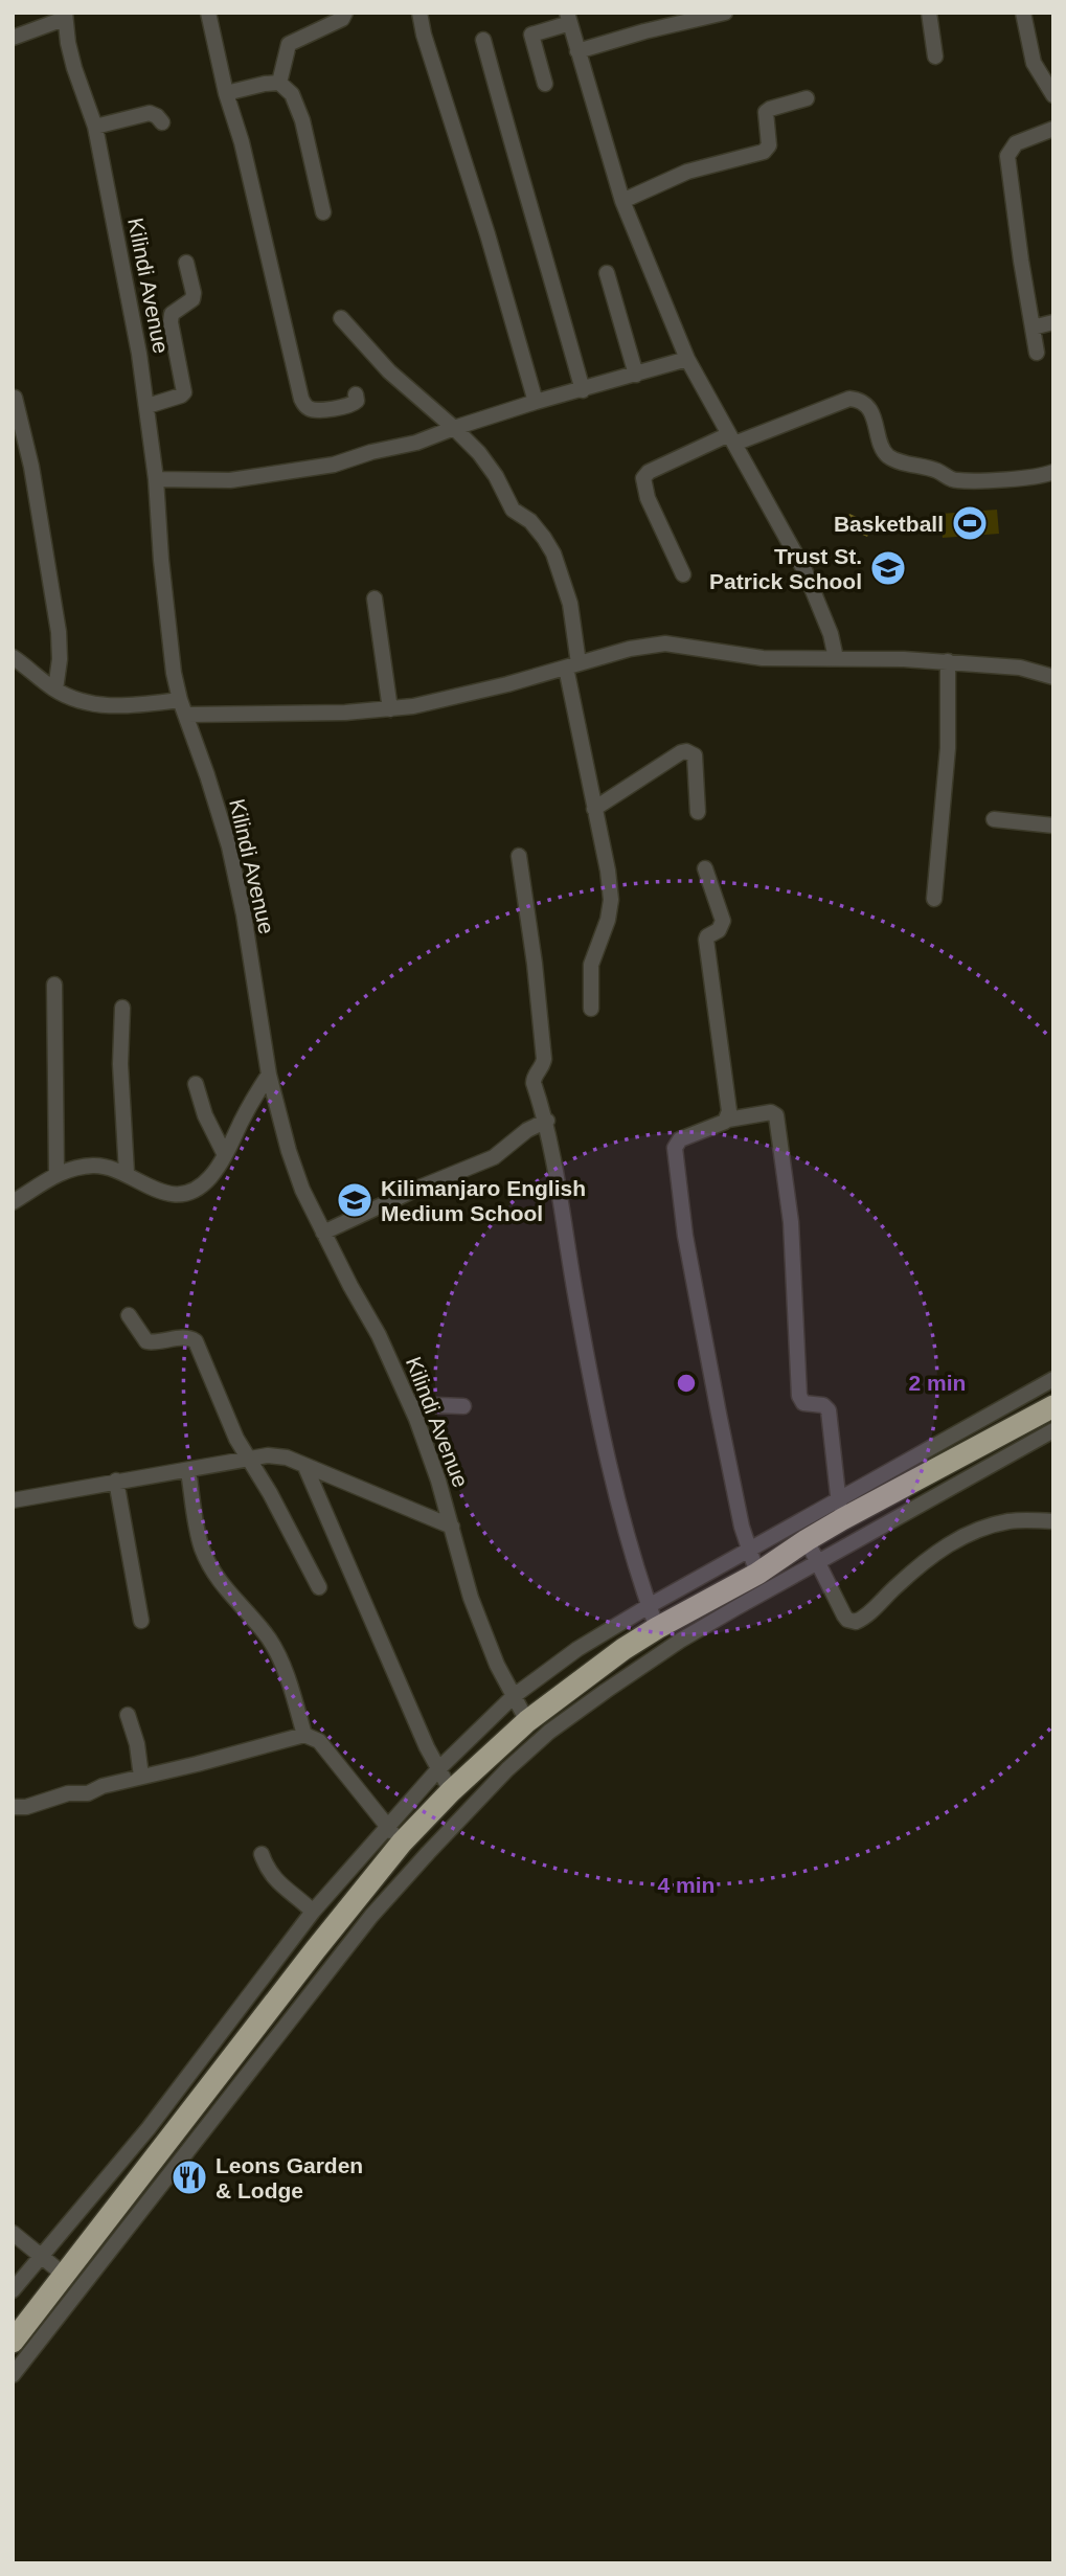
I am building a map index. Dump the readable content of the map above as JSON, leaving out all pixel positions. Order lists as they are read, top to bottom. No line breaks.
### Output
{"streets":{"street":["Kilindi Avenue"]},"places":{"sports":["Basketball"],"school or university":["Trust St. Patrick School","Kilimanjaro English Medium School"],"restaurant":["Leons Garden & Lodge"]},"rings":["2 min","4 min"]}
